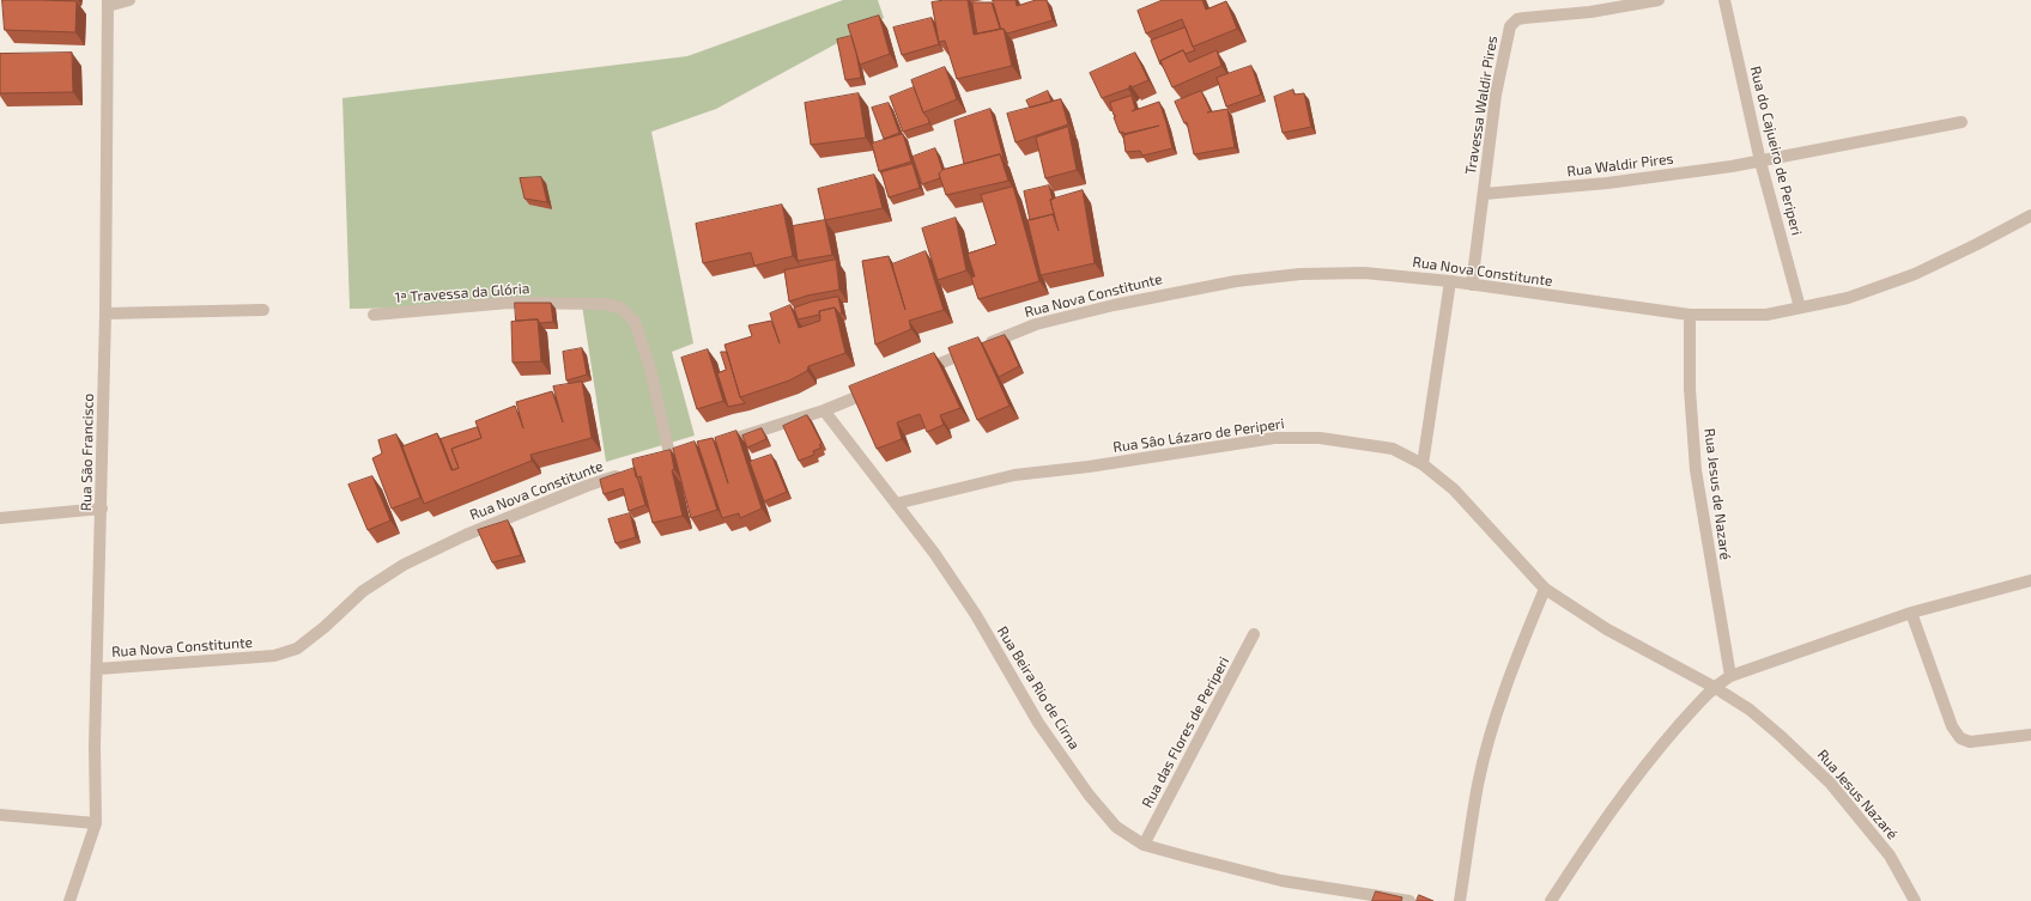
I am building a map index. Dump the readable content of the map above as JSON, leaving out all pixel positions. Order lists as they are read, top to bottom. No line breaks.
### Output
{"streets":{"street":["Travessa Waldir Pires","Rua do Cajueiro de Periperi","Rua Waldir Pires","Rua Nova Constitunte","1ª Travessa da Glória","Rua Sâo Lázaro de Periperi","Rua São Francisco","Rua Jesus de Nazaré","Rua Beira Rio de Cirna","Rua das Flores de Periperi","Rua Jesus Nazaré"]},"crossings":[["Travessa Waldir Pires","Rua Waldir Pires"],["Travessa Waldir Pires","Rua Nova Constitunte"],["Rua do Cajueiro de Periperi","Rua Waldir Pires"],["Rua do Cajueiro de Periperi","Rua Nova Constitunte"],["Rua Nova Constitunte","Rua São Francisco"],["Rua Nova Constitunte","Rua Jesus de Nazaré"],["Rua Sâo Lázaro de Periperi","Rua Beira Rio de Cirna"],["Rua Sâo Lázaro de Periperi","Rua Jesus Nazaré"],["Rua Beira Rio de Cirna","Rua das Flores de Periperi"]]}
